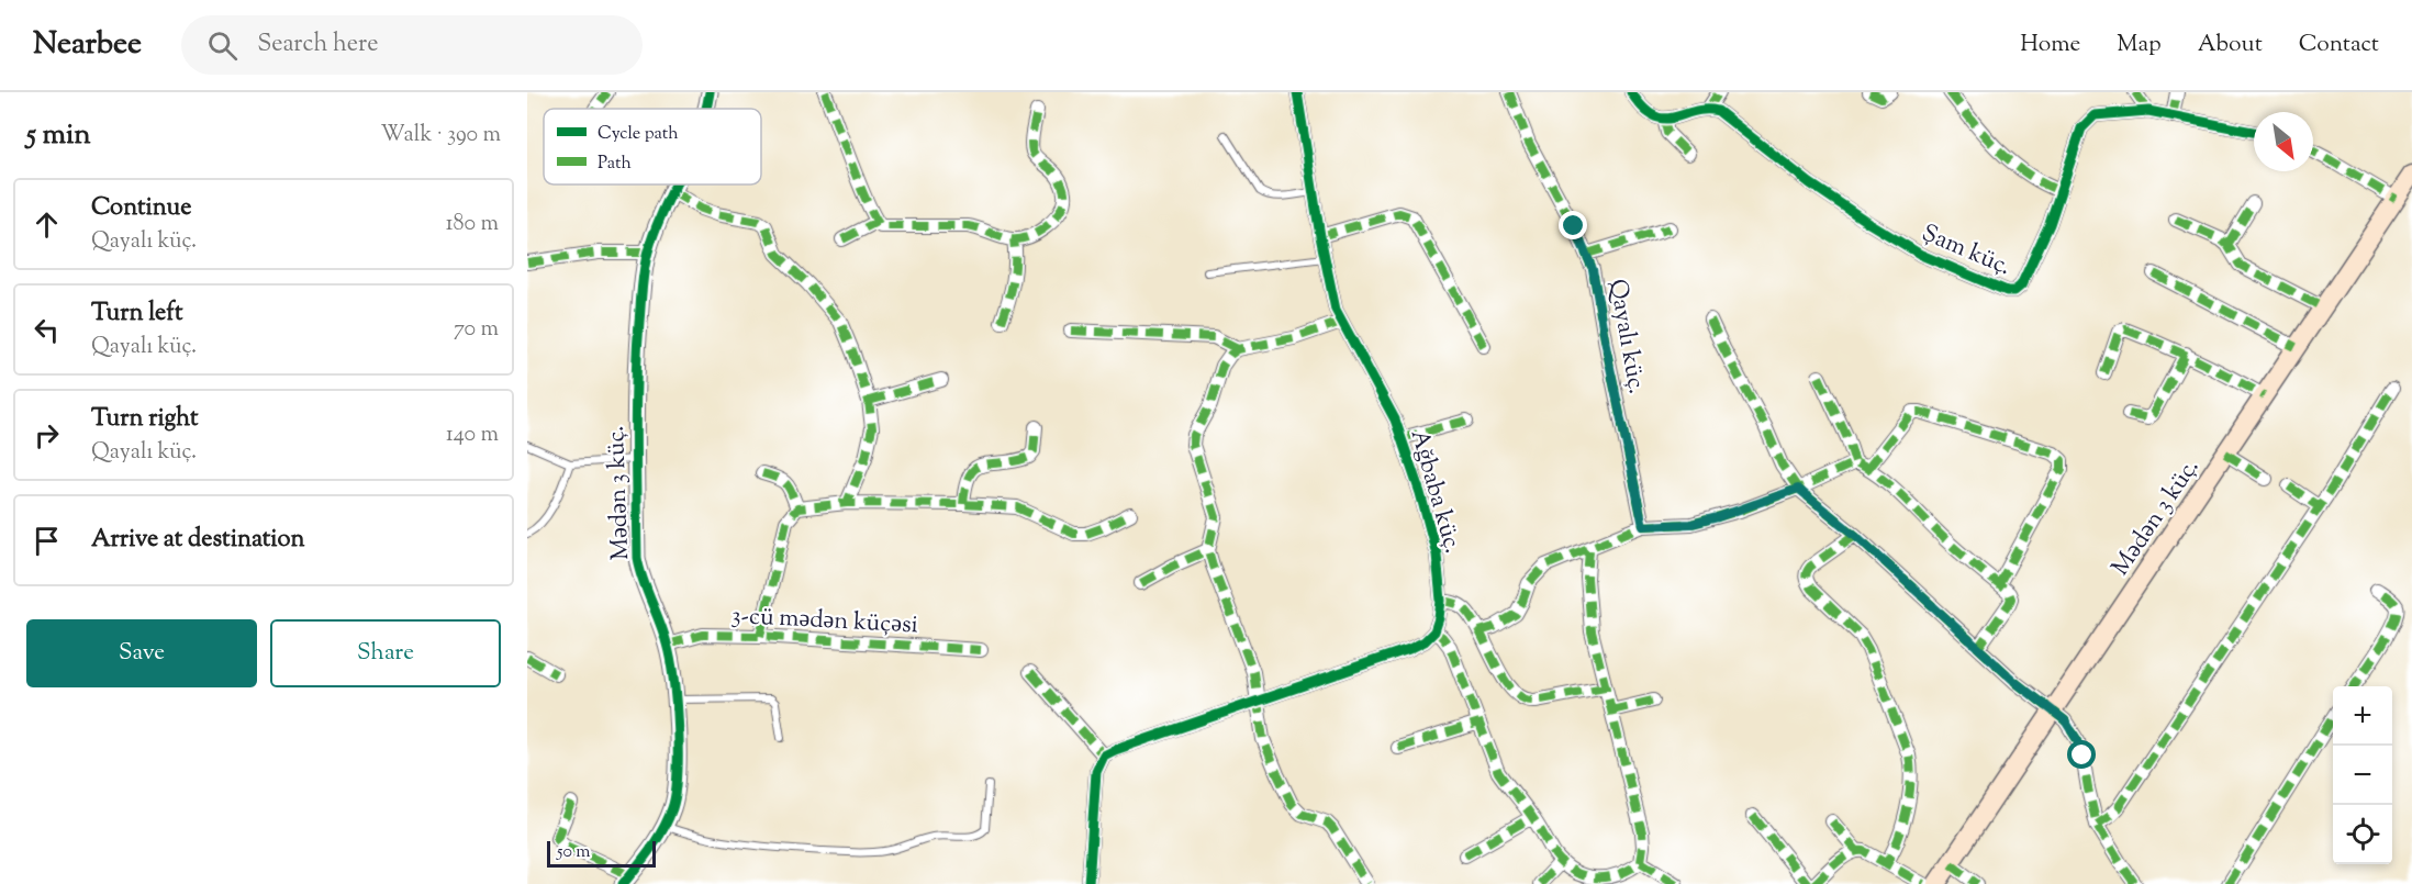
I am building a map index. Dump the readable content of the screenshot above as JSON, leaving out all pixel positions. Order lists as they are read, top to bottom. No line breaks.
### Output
{"streets":{"main road":["Mədən 3 küç."],"street":["Şam küç.","Qayalı küç.","Ağbaba küç.","3-cü mədən küçəsi"]},"crossings":[["Mədən 3 küç.","3-cü mədən küçəsi"]],"legend":["Cycle path","Path"],"scale_bar":"50 m","north":"bottom right","page":{"header":"Nearbee","search":"Search here","nav":["Home","Map","About","Contact"],"heading":["5 min","Walk · 390 m"],"list":[["Continue","Qayalı küç.","180 m"],["Turn left","Qayalı küç.","70 m"],["Turn right","Qayalı küç.","140 m"],"Arrive at destination"],"buttons":["Save","Share"],"map_buttons":["+","−"],"scale":"50 m"}}
